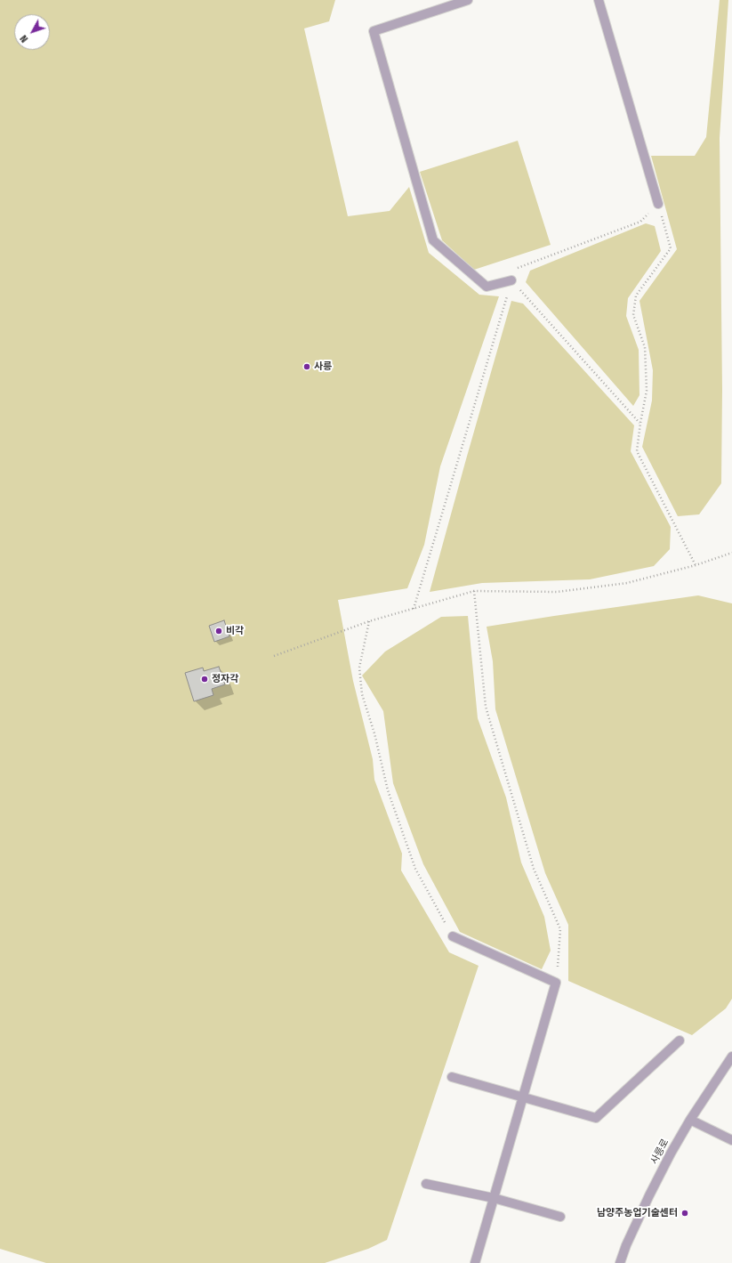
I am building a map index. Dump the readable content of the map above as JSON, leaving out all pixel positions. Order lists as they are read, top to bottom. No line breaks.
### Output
{"streets":{"street":["사릉로"]},"places":["사릉","비각","정자각","남양주농업기술센터"],"north":"bottom left"}
